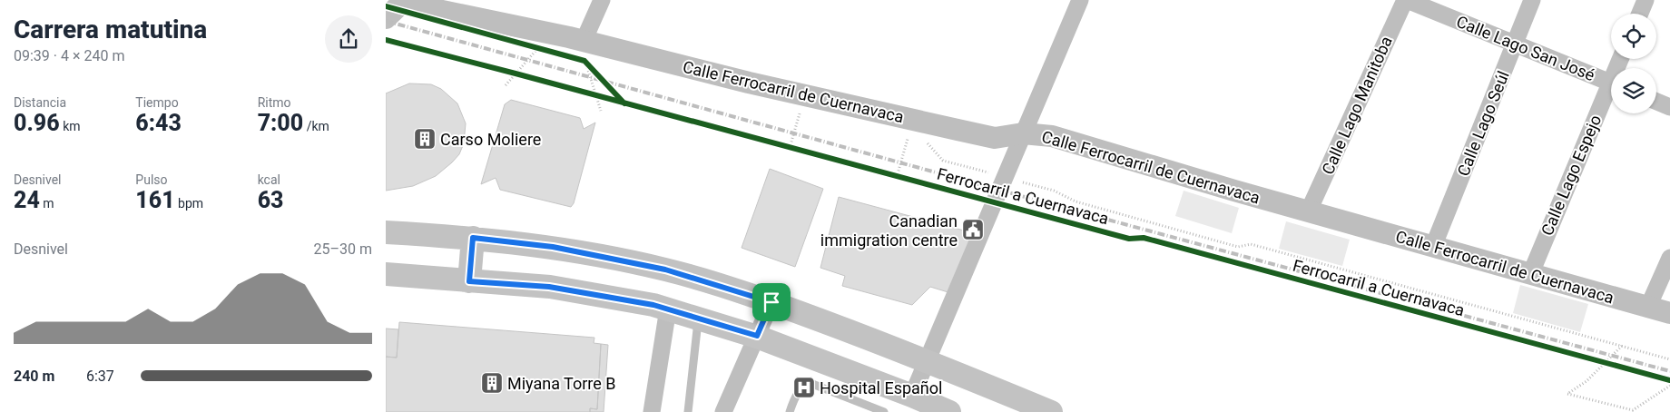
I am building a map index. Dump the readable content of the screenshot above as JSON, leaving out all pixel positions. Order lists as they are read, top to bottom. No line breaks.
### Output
{"streets":{"street":["Calle Lago San José","Calle Ferrocarril de Cuernavaca","Calle Lago Manitoba","Calle Lago Seúl","Calle Lago Espejo"],"cycle path":["Ferrocarril a Cuernavaca"]},"crossings":[["Calle Lago San José","Calle Lago Manitoba"],["Calle Lago San José","Calle Lago Seúl"],["Calle Ferrocarril de Cuernavaca","Calle Lago Manitoba"],["Calle Ferrocarril de Cuernavaca","Calle Lago Seúl"],["Calle Ferrocarril de Cuernavaca","Calle Lago Espejo"]],"places":{"building":["Carso Moliere","Miyana Torre B"],"public building":["Canadian immigration centre"],"hospital":["Hospital Español"]},"page":{"heading":["Carrera matutina","09:39 · 4 × 240 m"],"stats":[["Distancia","0.96 km"],["Tiempo","6:43"],["Ritmo","7:00 /km"],["Desnivel","24 m"],["Pulso","161 bpm"],["kcal","63"]],"chart":["Desnivel","25–30 m"],"list":[{"name":"240 m","note":"6:37"}]}}
